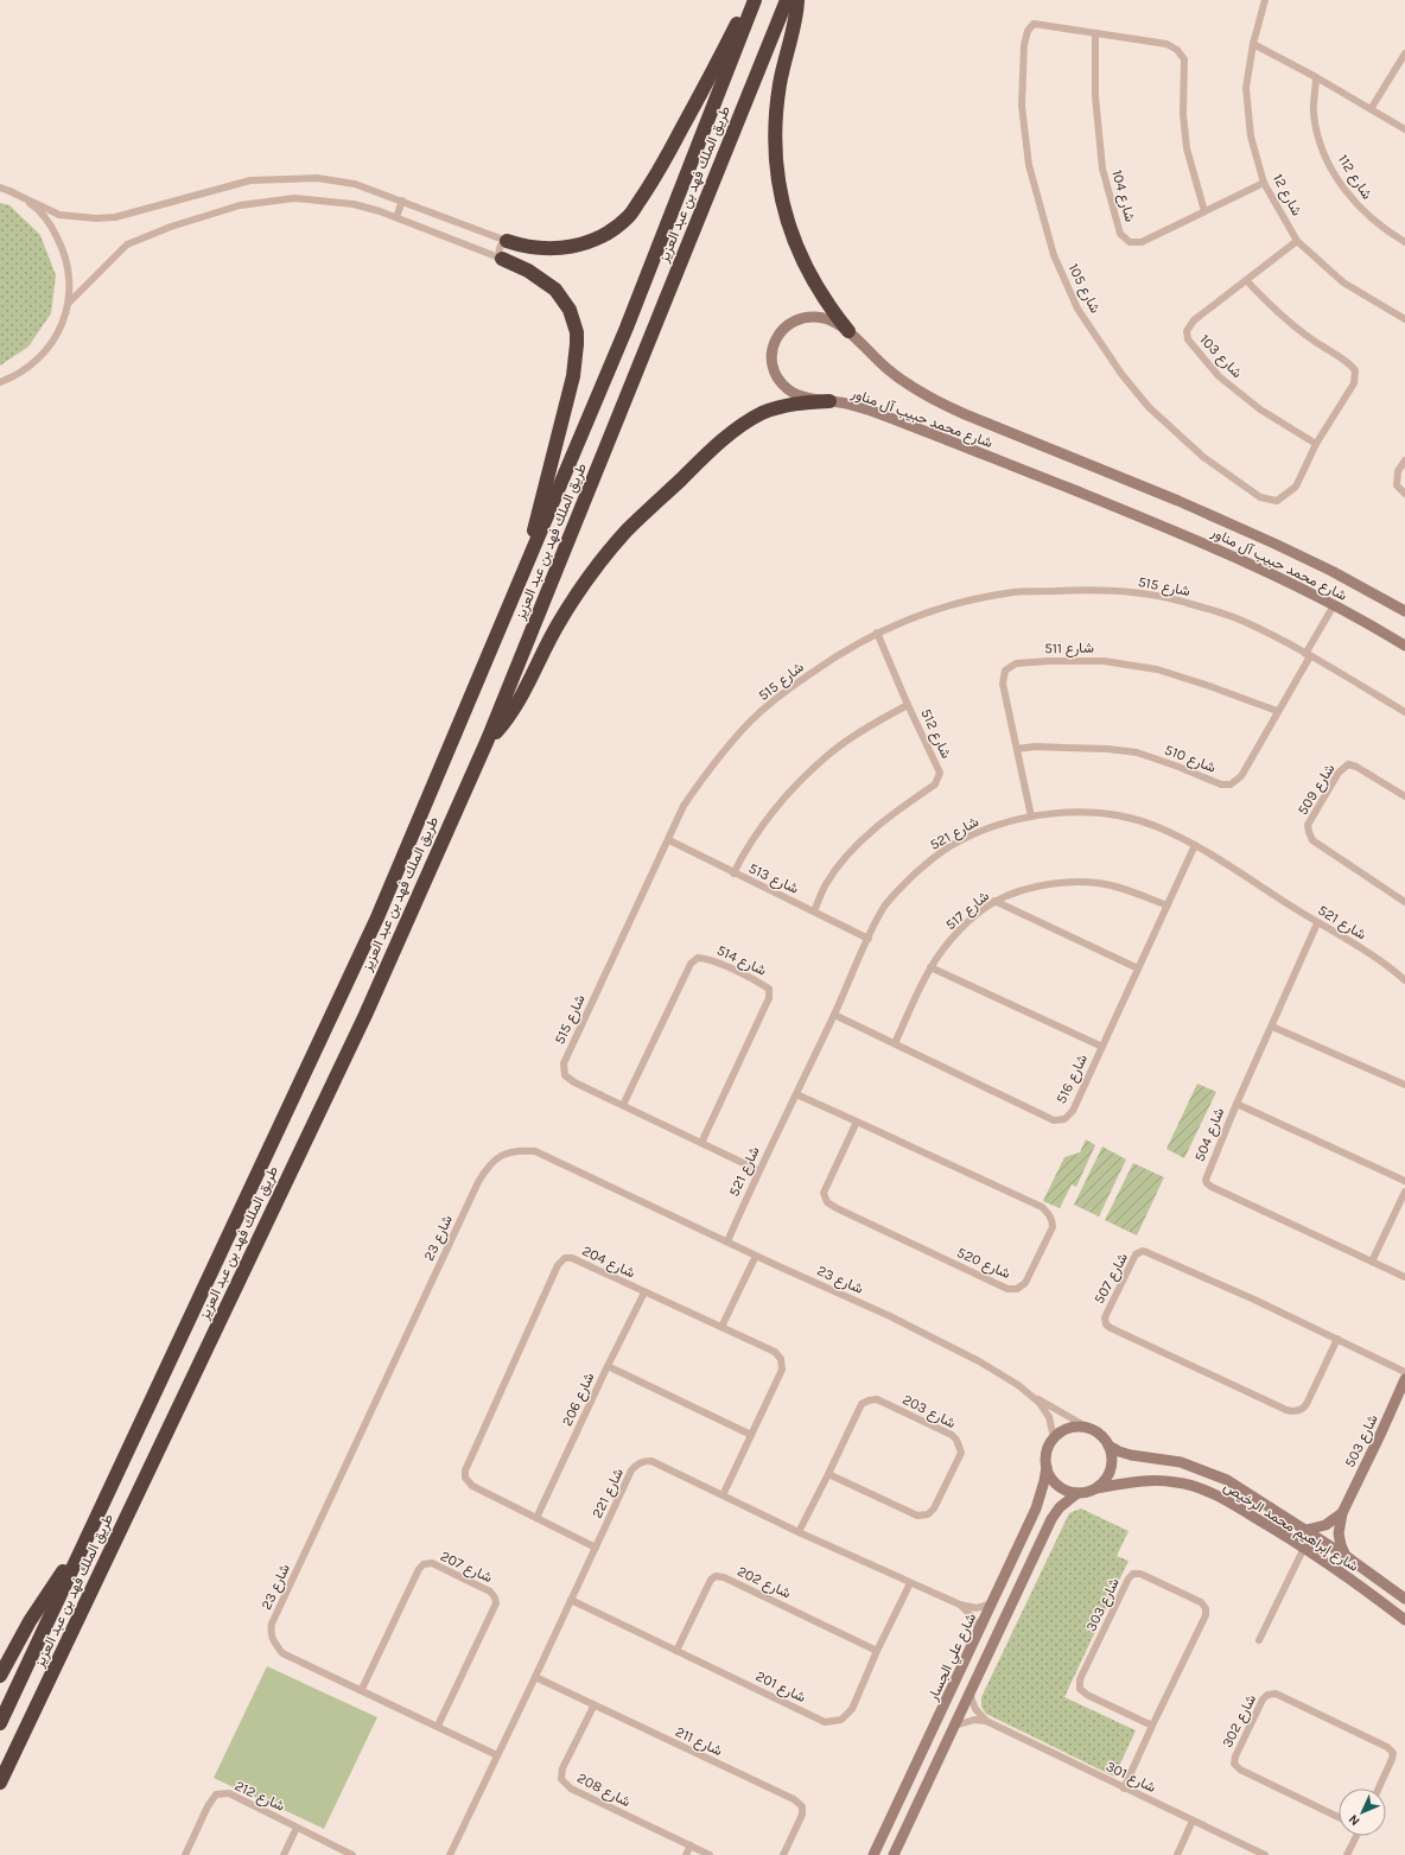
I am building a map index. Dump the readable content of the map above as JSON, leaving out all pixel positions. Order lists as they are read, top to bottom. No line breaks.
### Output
{"streets":{"highway":["طريق الملك فهد بن عبد العزيز"],"street":["شارع 112","شارع 12","شارع 104","شارع 105","شارع 103","شارع محمد حبيب آل مناور","شارع 515","شارع 511","شارع 512","شارع 510","شارع 509","شارع 521","شارع 513","شارع 517","شارع 514","شارع 516","شارع 504","شارع 23","شارع 204","شارع 520","شارع 507","شارع 206","شارع 203","شارع 503","شارع 221","شارع إبراهيم محمد الرخيص","شارع 207","شارع 202","شارع 303","شارع علي الجسار","شارع 201","شارع 302","شارع 211","شارع 301","شارع 208","شارع 212"]},"crossings":[["شارع 12","شارع 104"],["شارع 12","شارع 103"],["شارع 104","شارع 105"],["شارع 105","شارع 103"],["شارع محمد حبيب آل مناور","شارع 510"],["شارع 515","شارع 510"],["شارع 515","شارع 521"],["شارع 515","شارع 513"],["شارع 515","شارع 514"],["شارع 511","شارع 510"],["شارع 511","شارع 521"],["شارع 512","شارع 513"],["شارع 521","شارع 513"],["شارع 521","شارع 516"],["شارع 521","شارع 504"],["شارع 521","شارع 23"],["شارع 521","شارع 520"],["شارع 517","شارع 516"],["شارع 23","شارع 221"],["شارع 23","شارع إبراهيم محمد الرخيص"],["شارع 23","شارع 207"],["شارع 23","شارع علي الجسار"],["شارع 204","شارع 206"],["شارع 204","شارع 221"],["شارع 203","شارع 221"],["شارع 503","شارع إبراهيم محمد الرخيص"],["شارع 221","شارع علي الجسار"],["شارع 221","شارع 201"],["شارع 221","شارع 211"],["شارع إبراهيم محمد الرخيص","شارع علي الجسار"],["شارع 202","شارع 201"],["شارع 303","شارع 301"],["شارع 211","شارع 208"]],"north":"bottom left"}
